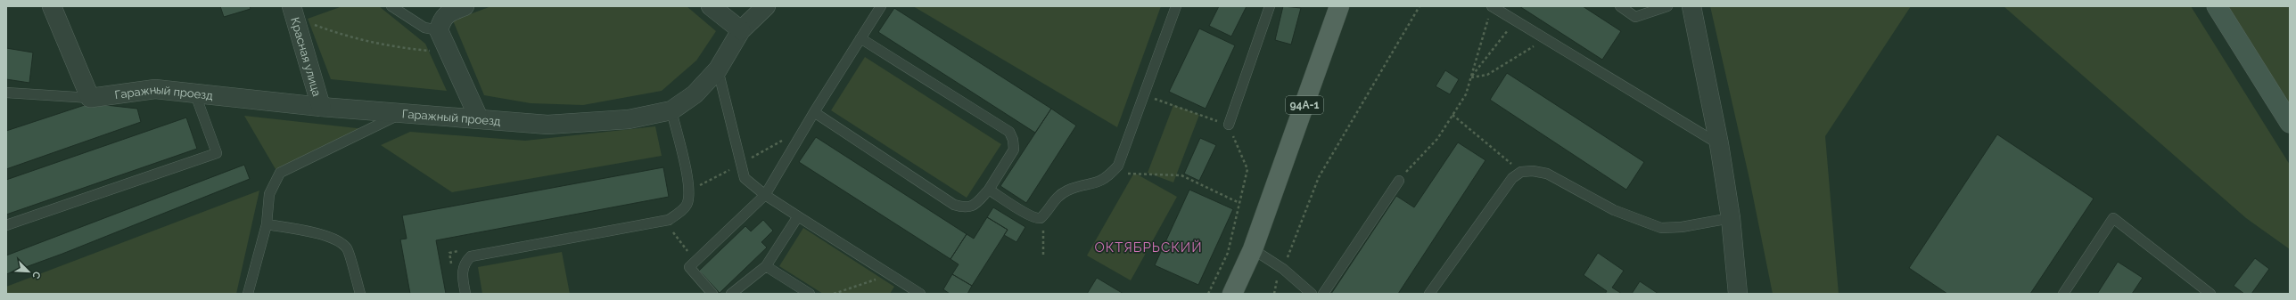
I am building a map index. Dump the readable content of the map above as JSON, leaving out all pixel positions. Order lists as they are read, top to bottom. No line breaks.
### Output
{"streets":{"main road":["94А-1"],"street":["Красная улица","Гаражный проезд"]},"crossings":[["Красная улица","Гаражный проезд"]],"districts":["ОКТЯБРЬСКИЙ"],"north":"bottom right"}
